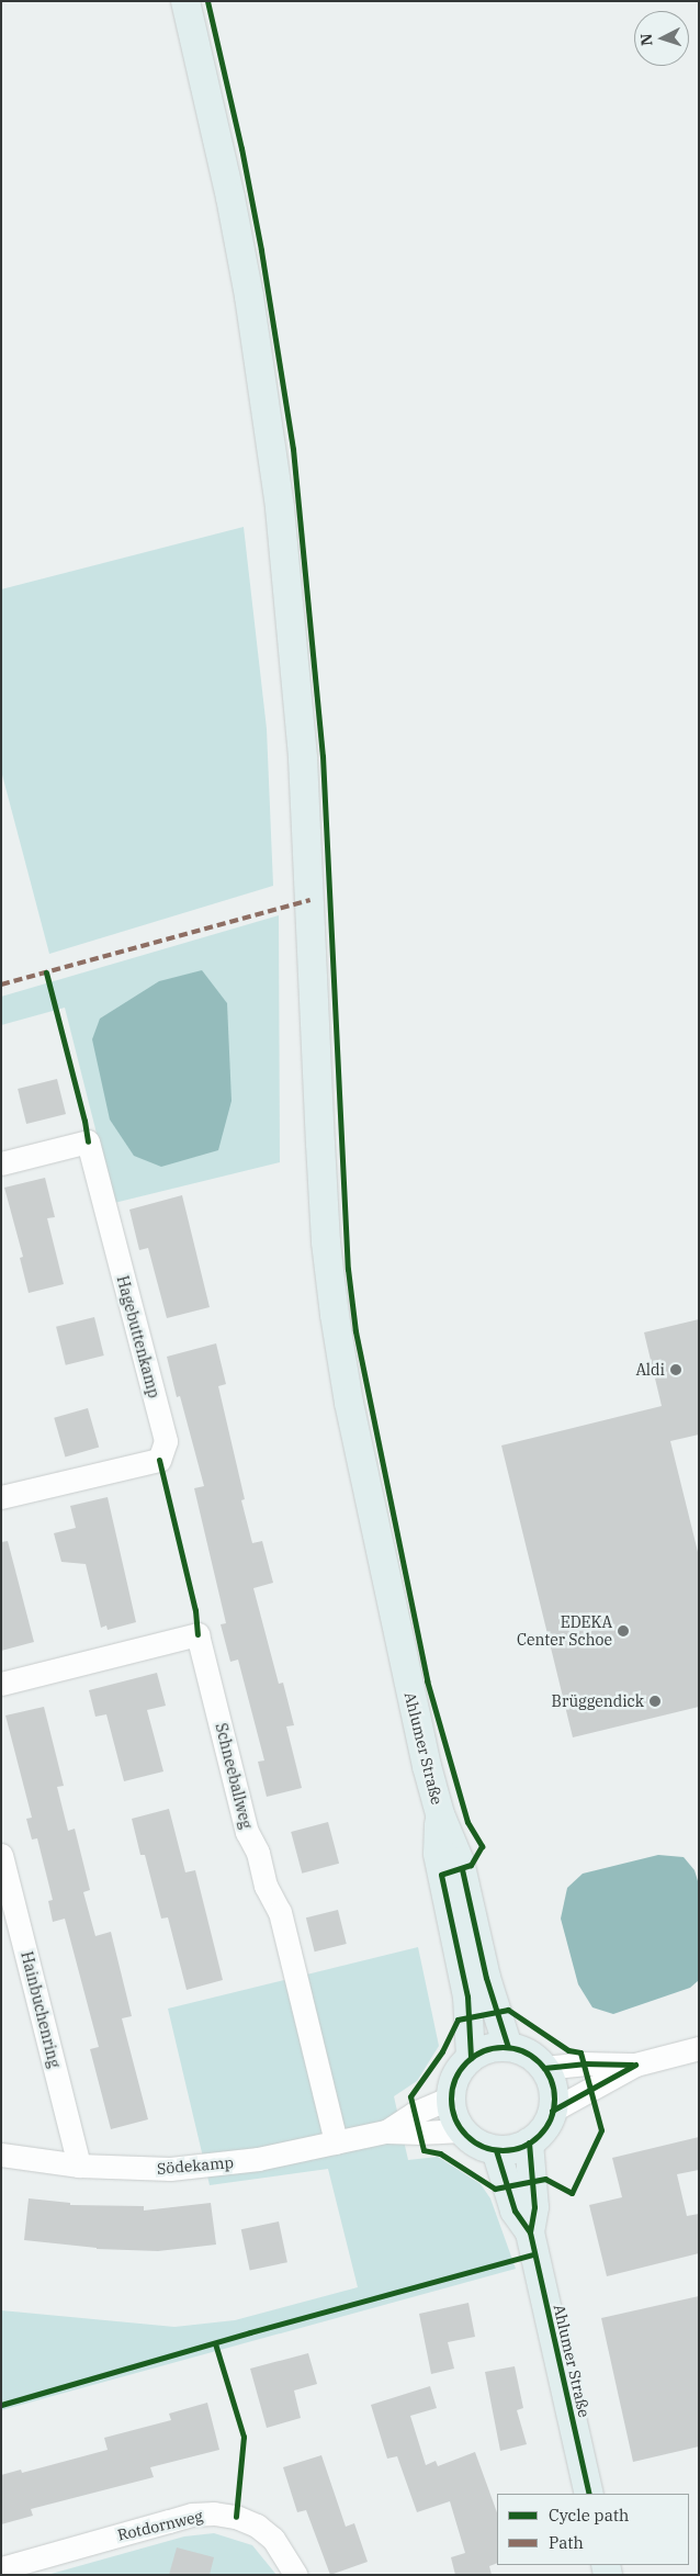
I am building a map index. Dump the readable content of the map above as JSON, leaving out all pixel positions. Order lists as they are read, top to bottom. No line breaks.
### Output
{"streets":{"main road":["Ahlumer Straße"],"street":["Hagebuttenkamp","Schneeballweg","Hainbuchenring","Södekamp","Rotdornweg"]},"crossings":[["Ahlumer Straße","Södekamp"],["Schneeballweg","Södekamp"],["Hainbuchenring","Södekamp"]],"places":["Aldi","EDEKA Center Schoe","Brüggendick"],"legend":["Cycle path","Path"],"north":"left"}
